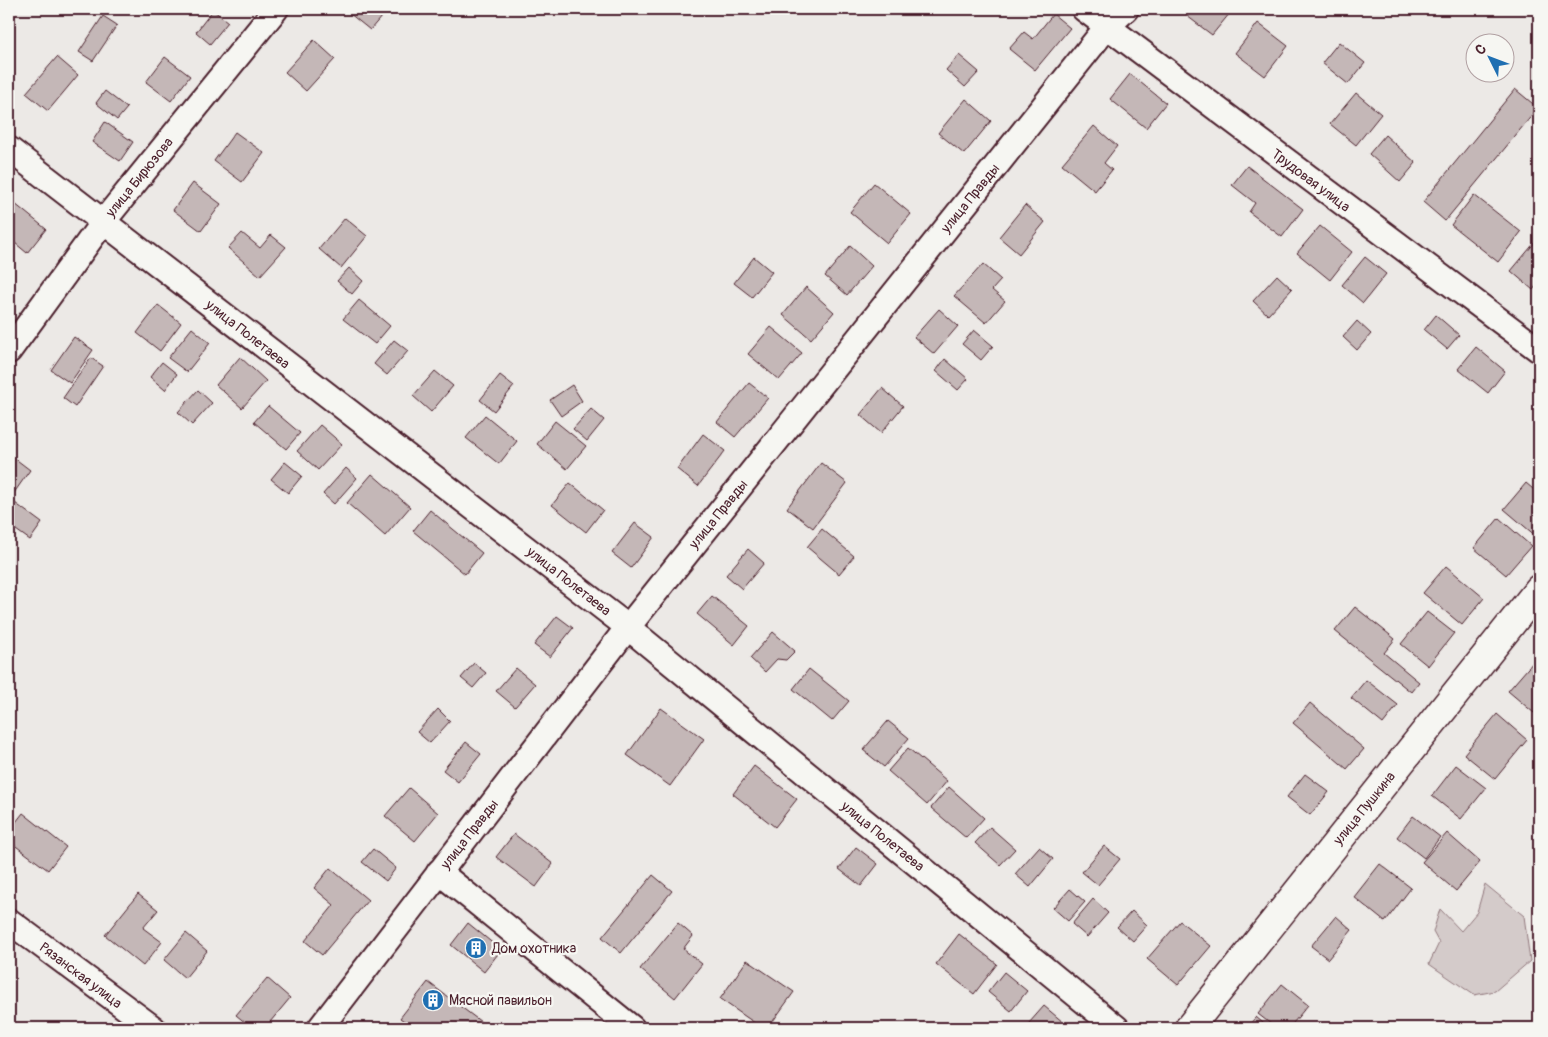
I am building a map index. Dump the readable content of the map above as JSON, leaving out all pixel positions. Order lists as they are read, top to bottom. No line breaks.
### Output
{"streets":{"main road":["улица Пушкина"],"street":["улица Бирюзова","Трудовая улица","улица Правды","улица Полетаева","Рязанская улица"]},"crossings":[["улица Бирюзова","улица Полетаева"],["Трудовая улица","улица Правды"],["улица Правды","улица Полетаева"]],"places":{"building":["Дом охотника","Мясной павильон"]},"north":"top left"}
